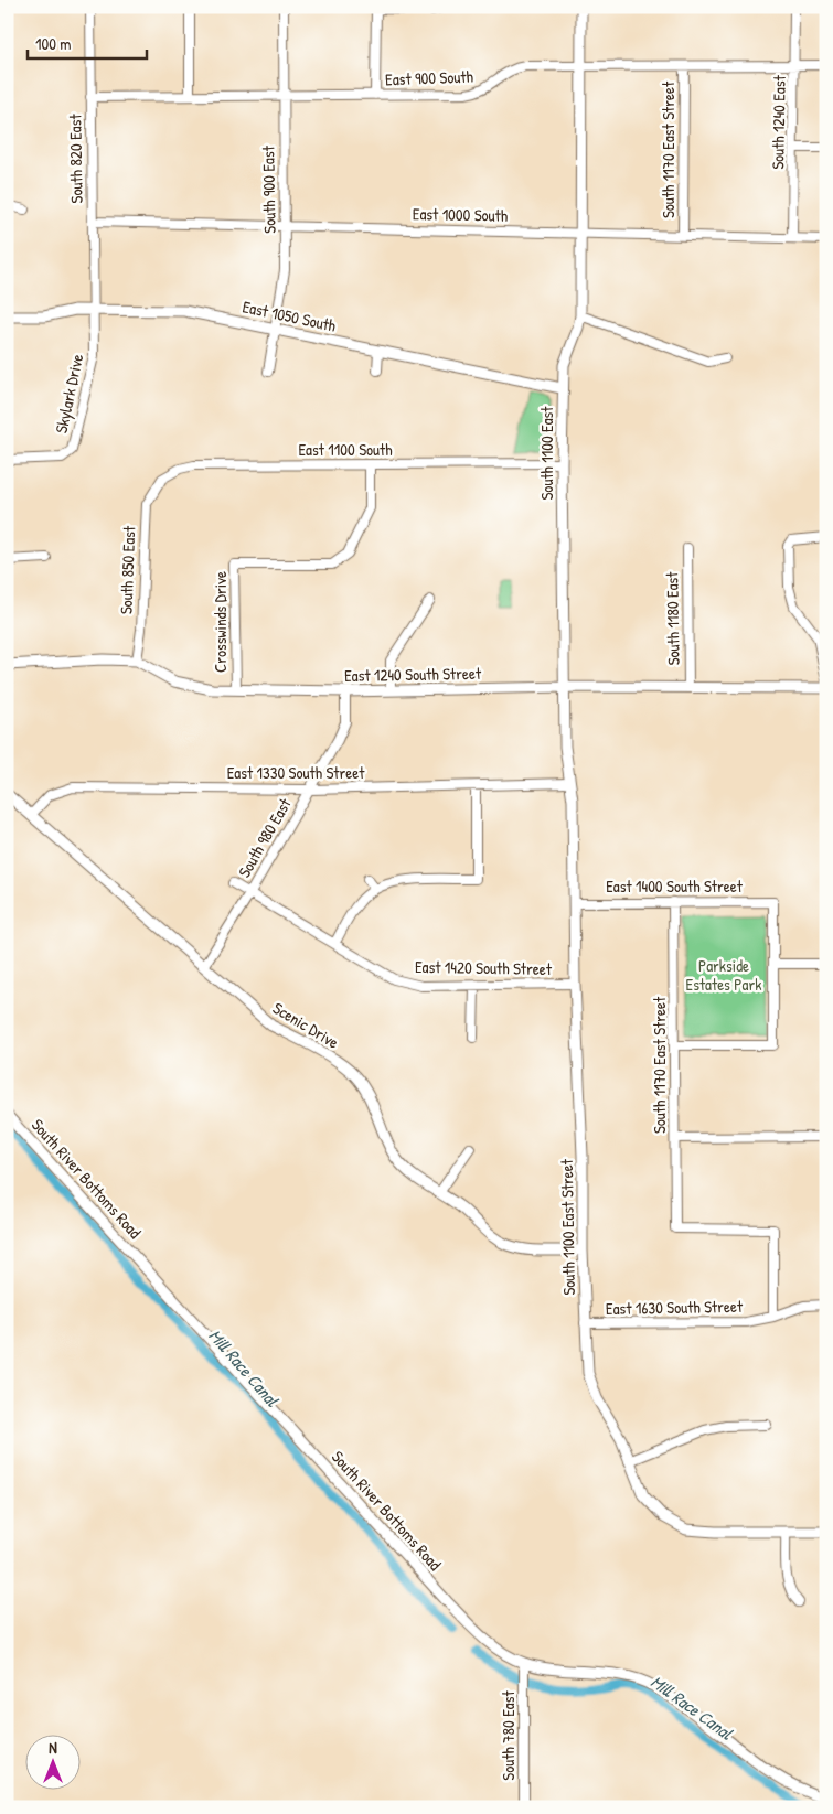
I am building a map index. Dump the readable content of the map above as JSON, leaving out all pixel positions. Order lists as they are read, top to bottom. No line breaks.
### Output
{"streets":{"street":["East 900 South","South 1240 East","South 1170 East Street","South 820 East","South 900 East","East 1000 South","East 1050 South","Skylark Drive","East 1100 South","South 1100 East","South 850 East","South 1180 East","Crosswinds Drive","East 1240 South Street","East 1330 South Street","South 980 East","East 1400 South Street","East 1420 South Street","Scenic Drive","South River Bottoms Road","South 1100 East Street","East 1630 South Street","South 780 East"]},"crossings":[["East 900 South","South 1240 East"],["East 900 South","South 1170 East Street"],["East 900 South","South 820 East"],["East 900 South","South 900 East"],["East 900 South","South 1100 East"],["South 1240 East","East 1000 South"],["South 1170 East Street","East 1000 South"],["South 1170 East Street","East 1400 South Street"],["South 1170 East Street","East 1630 South Street"],["South 820 East","East 1000 South"],["South 820 East","East 1050 South"],["South 820 East","Skylark Drive"],["South 900 East","East 1000 South"],["South 900 East","East 1050 South"],["East 1000 South","South 1100 East"],["East 1050 South","Skylark Drive"],["East 1050 South","South 1100 East"],["East 1100 South","South 1100 East"],["East 1100 South","South 850 East"],["East 1100 South","Crosswinds Drive"],["South 1100 East","East 1240 South Street"],["South 1100 East","East 1330 South Street"],["South 1100 East","East 1400 South Street"],["South 1100 East","South 1100 East Street"],["South 850 East","East 1240 South Street"],["South 1180 East","East 1240 South Street"],["Crosswinds Drive","East 1240 South Street"],["East 1240 South Street","South 980 East"],["East 1330 South Street","South 980 East"],["East 1330 South Street","Scenic Drive"],["South 980 East","East 1420 South Street"],["South 980 East","Scenic Drive"],["East 1400 South Street","South 1100 East Street"],["East 1420 South Street","South 1100 East Street"],["Scenic Drive","South 1100 East Street"],["South River Bottoms Road","South 780 East"],["South 1100 East Street","East 1630 South Street"]],"water":["Mill Race Canal"],"parks":["Parkside Estates Park"],"scale_bar":"100 m","north":"top"}
